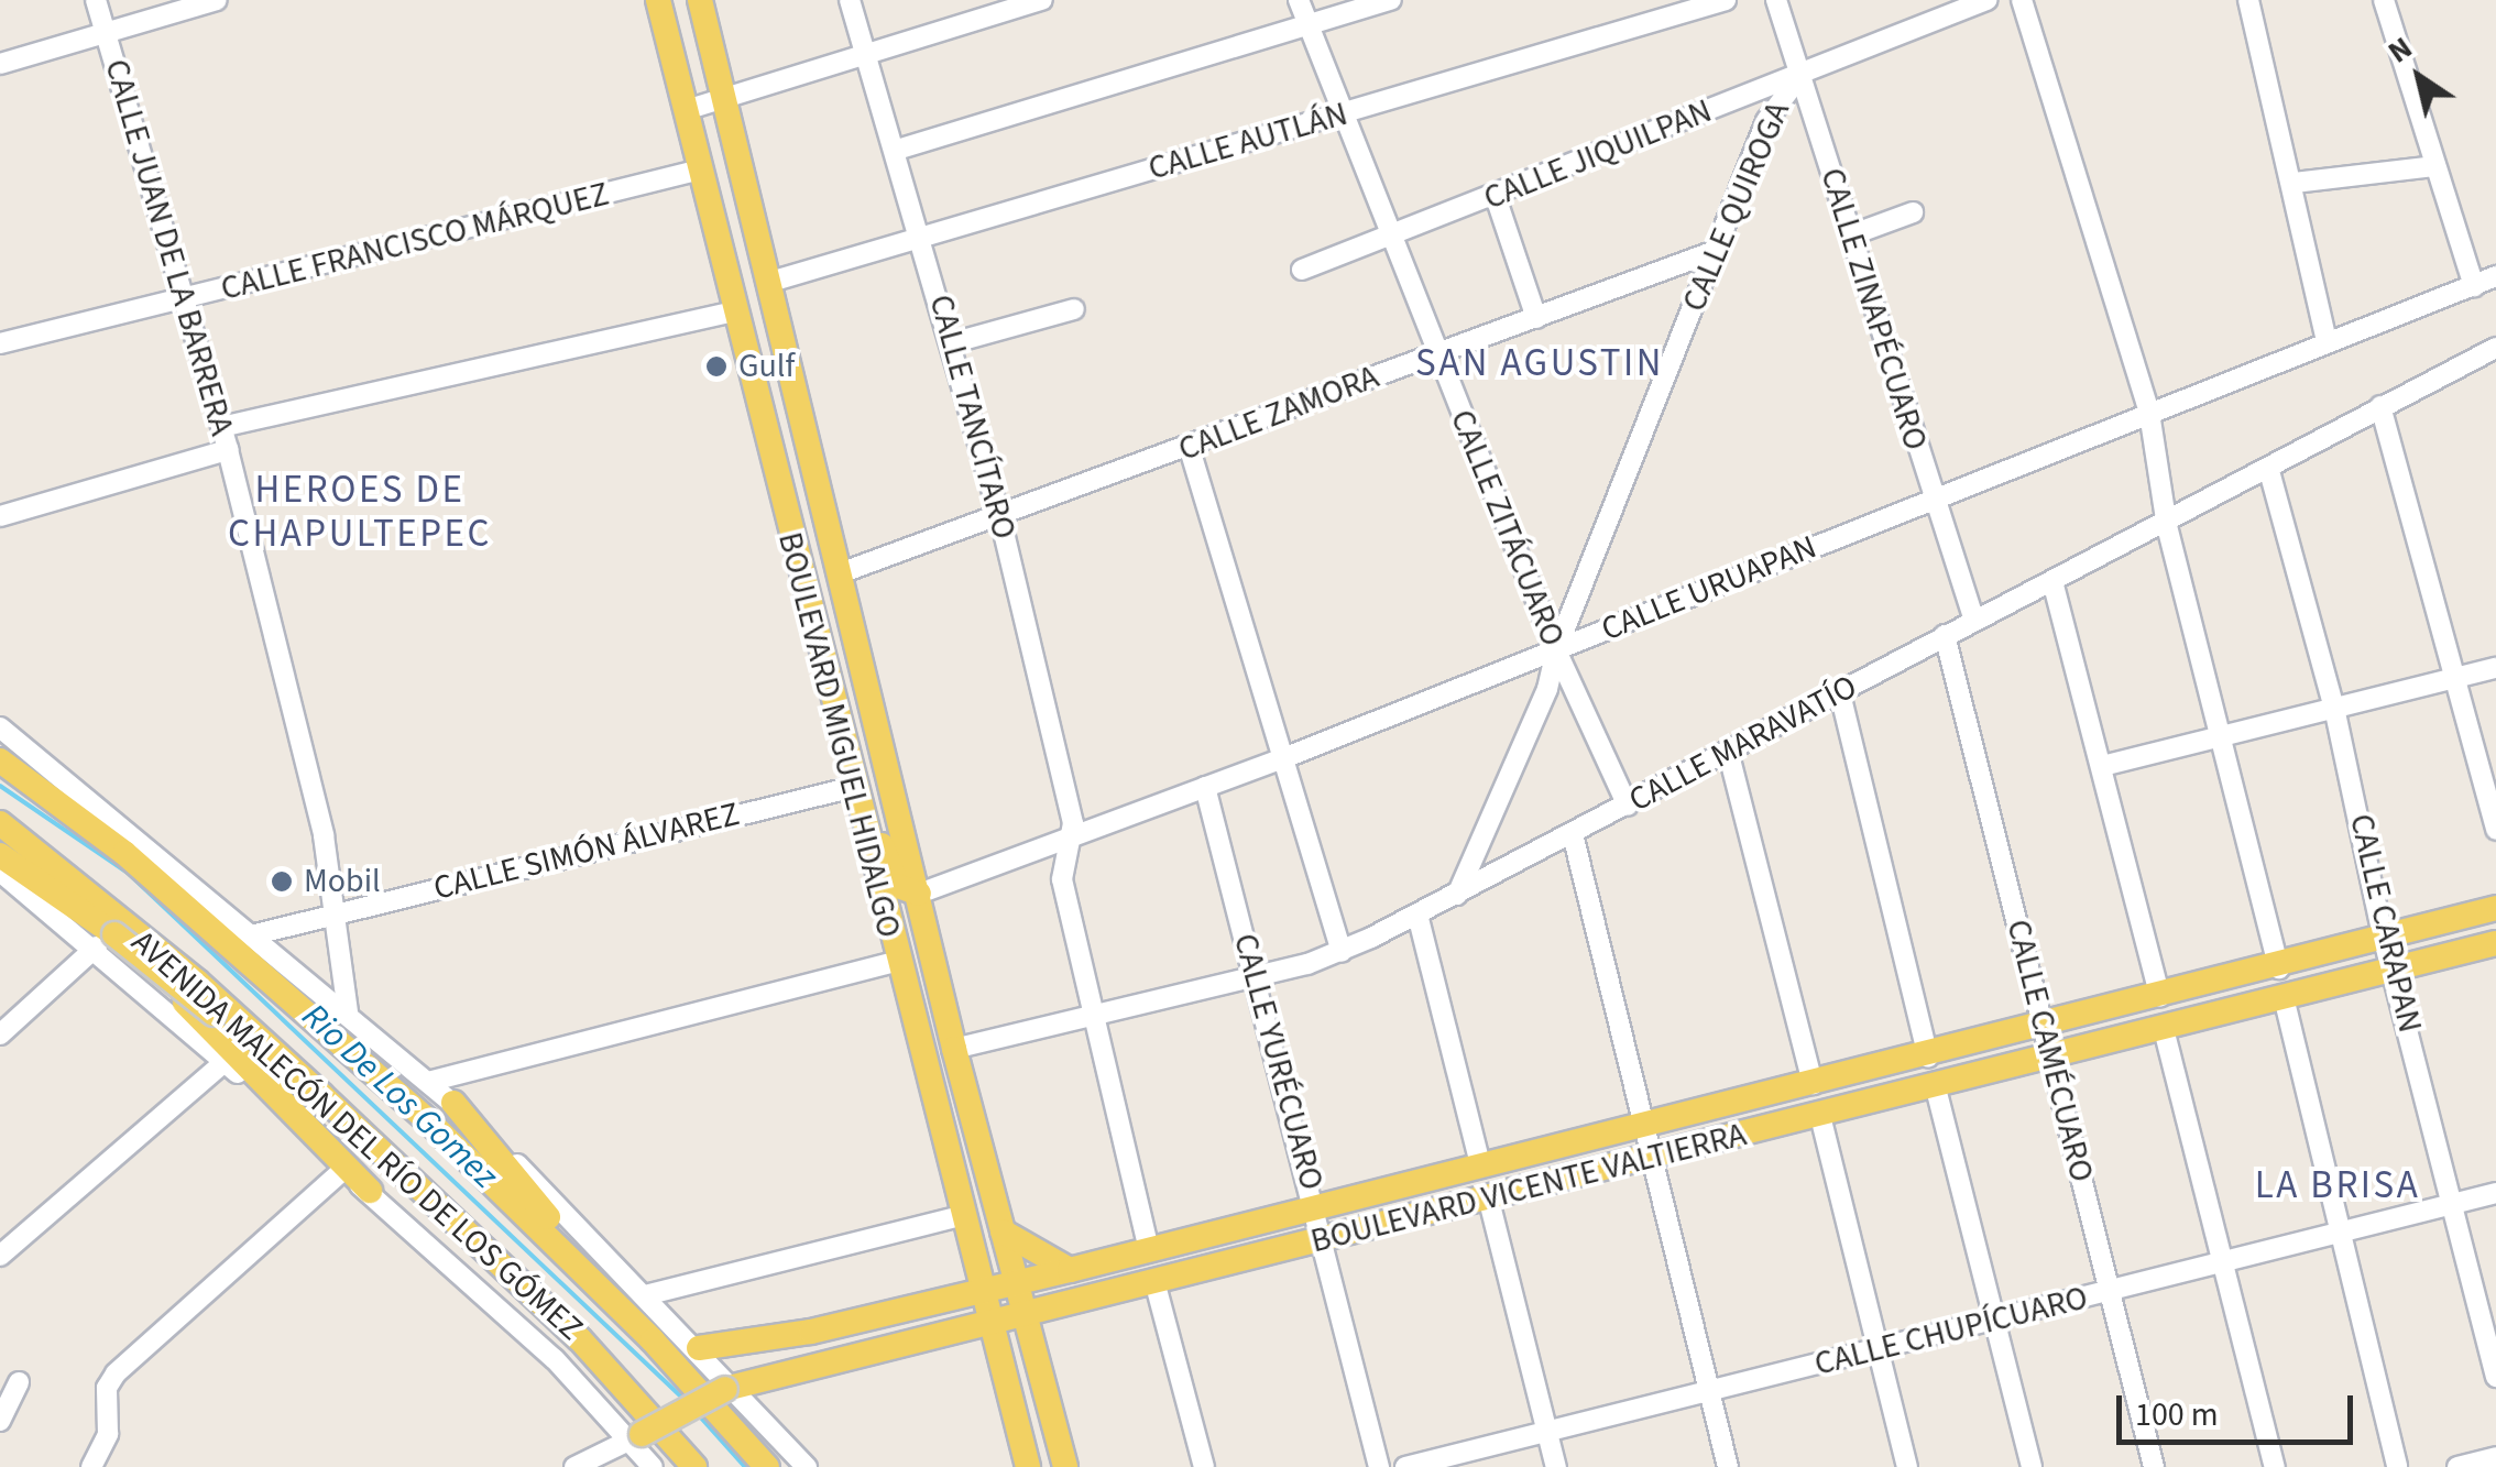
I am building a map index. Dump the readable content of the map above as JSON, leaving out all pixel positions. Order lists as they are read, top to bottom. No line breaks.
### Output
{"streets":{"main road":["BOULEVARD MIGUEL HIDALGO","AVENIDA MALECÓN DEL RÍO DE LOS GÓMEZ","BOULEVARD VICENTE VALTIERRA"],"street":["CALLE AUTLÁN","CALLE JIQUILPAN","CALLE QUIROGA","CALLE FRANCISCO MÁRQUEZ","CALLE JUAN DE LA BARRERA","CALLE ZINAPÉCUARO","CALLE ZAMORA","CALLE TANCÍTARO","CALLE ZITÁCUARO","CALLE URUAPAN","CALLE MARAVATÍO","CALLE SIMÓN ÁLVAREZ","CALLE CARAPAN","CALLE CAMÉCUARO","CALLE YURÉCUARO","CALLE CHUPÍCUARO"]},"crossings":[["CALLE AUTLÁN","CALLE TANCÍTARO"],["CALLE AUTLÁN","CALLE ZITÁCUARO"],["CALLE AUTLÁN","BOULEVARD MIGUEL HIDALGO"],["CALLE JIQUILPAN","CALLE QUIROGA"],["CALLE JIQUILPAN","CALLE ZINAPÉCUARO"],["CALLE JIQUILPAN","CALLE ZITÁCUARO"],["CALLE QUIROGA","CALLE ZINAPÉCUARO"],["CALLE QUIROGA","CALLE ZAMORA"],["CALLE QUIROGA","CALLE ZITÁCUARO"],["CALLE QUIROGA","CALLE URUAPAN"],["CALLE QUIROGA","CALLE MARAVATÍO"],["CALLE FRANCISCO MÁRQUEZ","CALLE JUAN DE LA BARRERA"],["CALLE FRANCISCO MÁRQUEZ","BOULEVARD MIGUEL HIDALGO"],["CALLE JUAN DE LA BARRERA","CALLE SIMÓN ÁLVAREZ"],["CALLE ZINAPÉCUARO","CALLE URUAPAN"],["CALLE ZINAPÉCUARO","CALLE MARAVATÍO"],["CALLE ZAMORA","CALLE TANCÍTARO"],["CALLE ZAMORA","CALLE ZITÁCUARO"],["CALLE ZAMORA","BOULEVARD MIGUEL HIDALGO"],["CALLE TANCÍTARO","CALLE URUAPAN"],["CALLE TANCÍTARO","CALLE MARAVATÍO"],["CALLE TANCÍTARO","BOULEVARD VICENTE VALTIERRA"],["CALLE ZITÁCUARO","CALLE URUAPAN"],["CALLE ZITÁCUARO","CALLE MARAVATÍO"],["CALLE URUAPAN","BOULEVARD MIGUEL HIDALGO"],["CALLE URUAPAN","CALLE YURÉCUARO"],["BOULEVARD MIGUEL HIDALGO","CALLE MARAVATÍO"],["BOULEVARD MIGUEL HIDALGO","CALLE SIMÓN ÁLVAREZ"],["BOULEVARD MIGUEL HIDALGO","BOULEVARD VICENTE VALTIERRA"],["CALLE MARAVATÍO","CALLE CARAPAN"],["CALLE MARAVATÍO","CALLE CAMÉCUARO"],["CALLE MARAVATÍO","CALLE YURÉCUARO"],["CALLE CARAPAN","BOULEVARD VICENTE VALTIERRA"],["CALLE CARAPAN","CALLE CHUPÍCUARO"],["CALLE CAMÉCUARO","BOULEVARD VICENTE VALTIERRA"],["CALLE CAMÉCUARO","CALLE CHUPÍCUARO"],["CALLE YURÉCUARO","BOULEVARD VICENTE VALTIERRA"],["AVENIDA MALECÓN DEL RÍO DE LOS GÓMEZ","BOULEVARD VICENTE VALTIERRA"]],"districts":["SAN AGUSTIN","HEROES DE CHAPULTEPEC","LA BRISA"],"water":["Rio De Los Gomez"],"places":["Gulf","Mobil"],"scale_bar":"100 m","north":"top left"}
